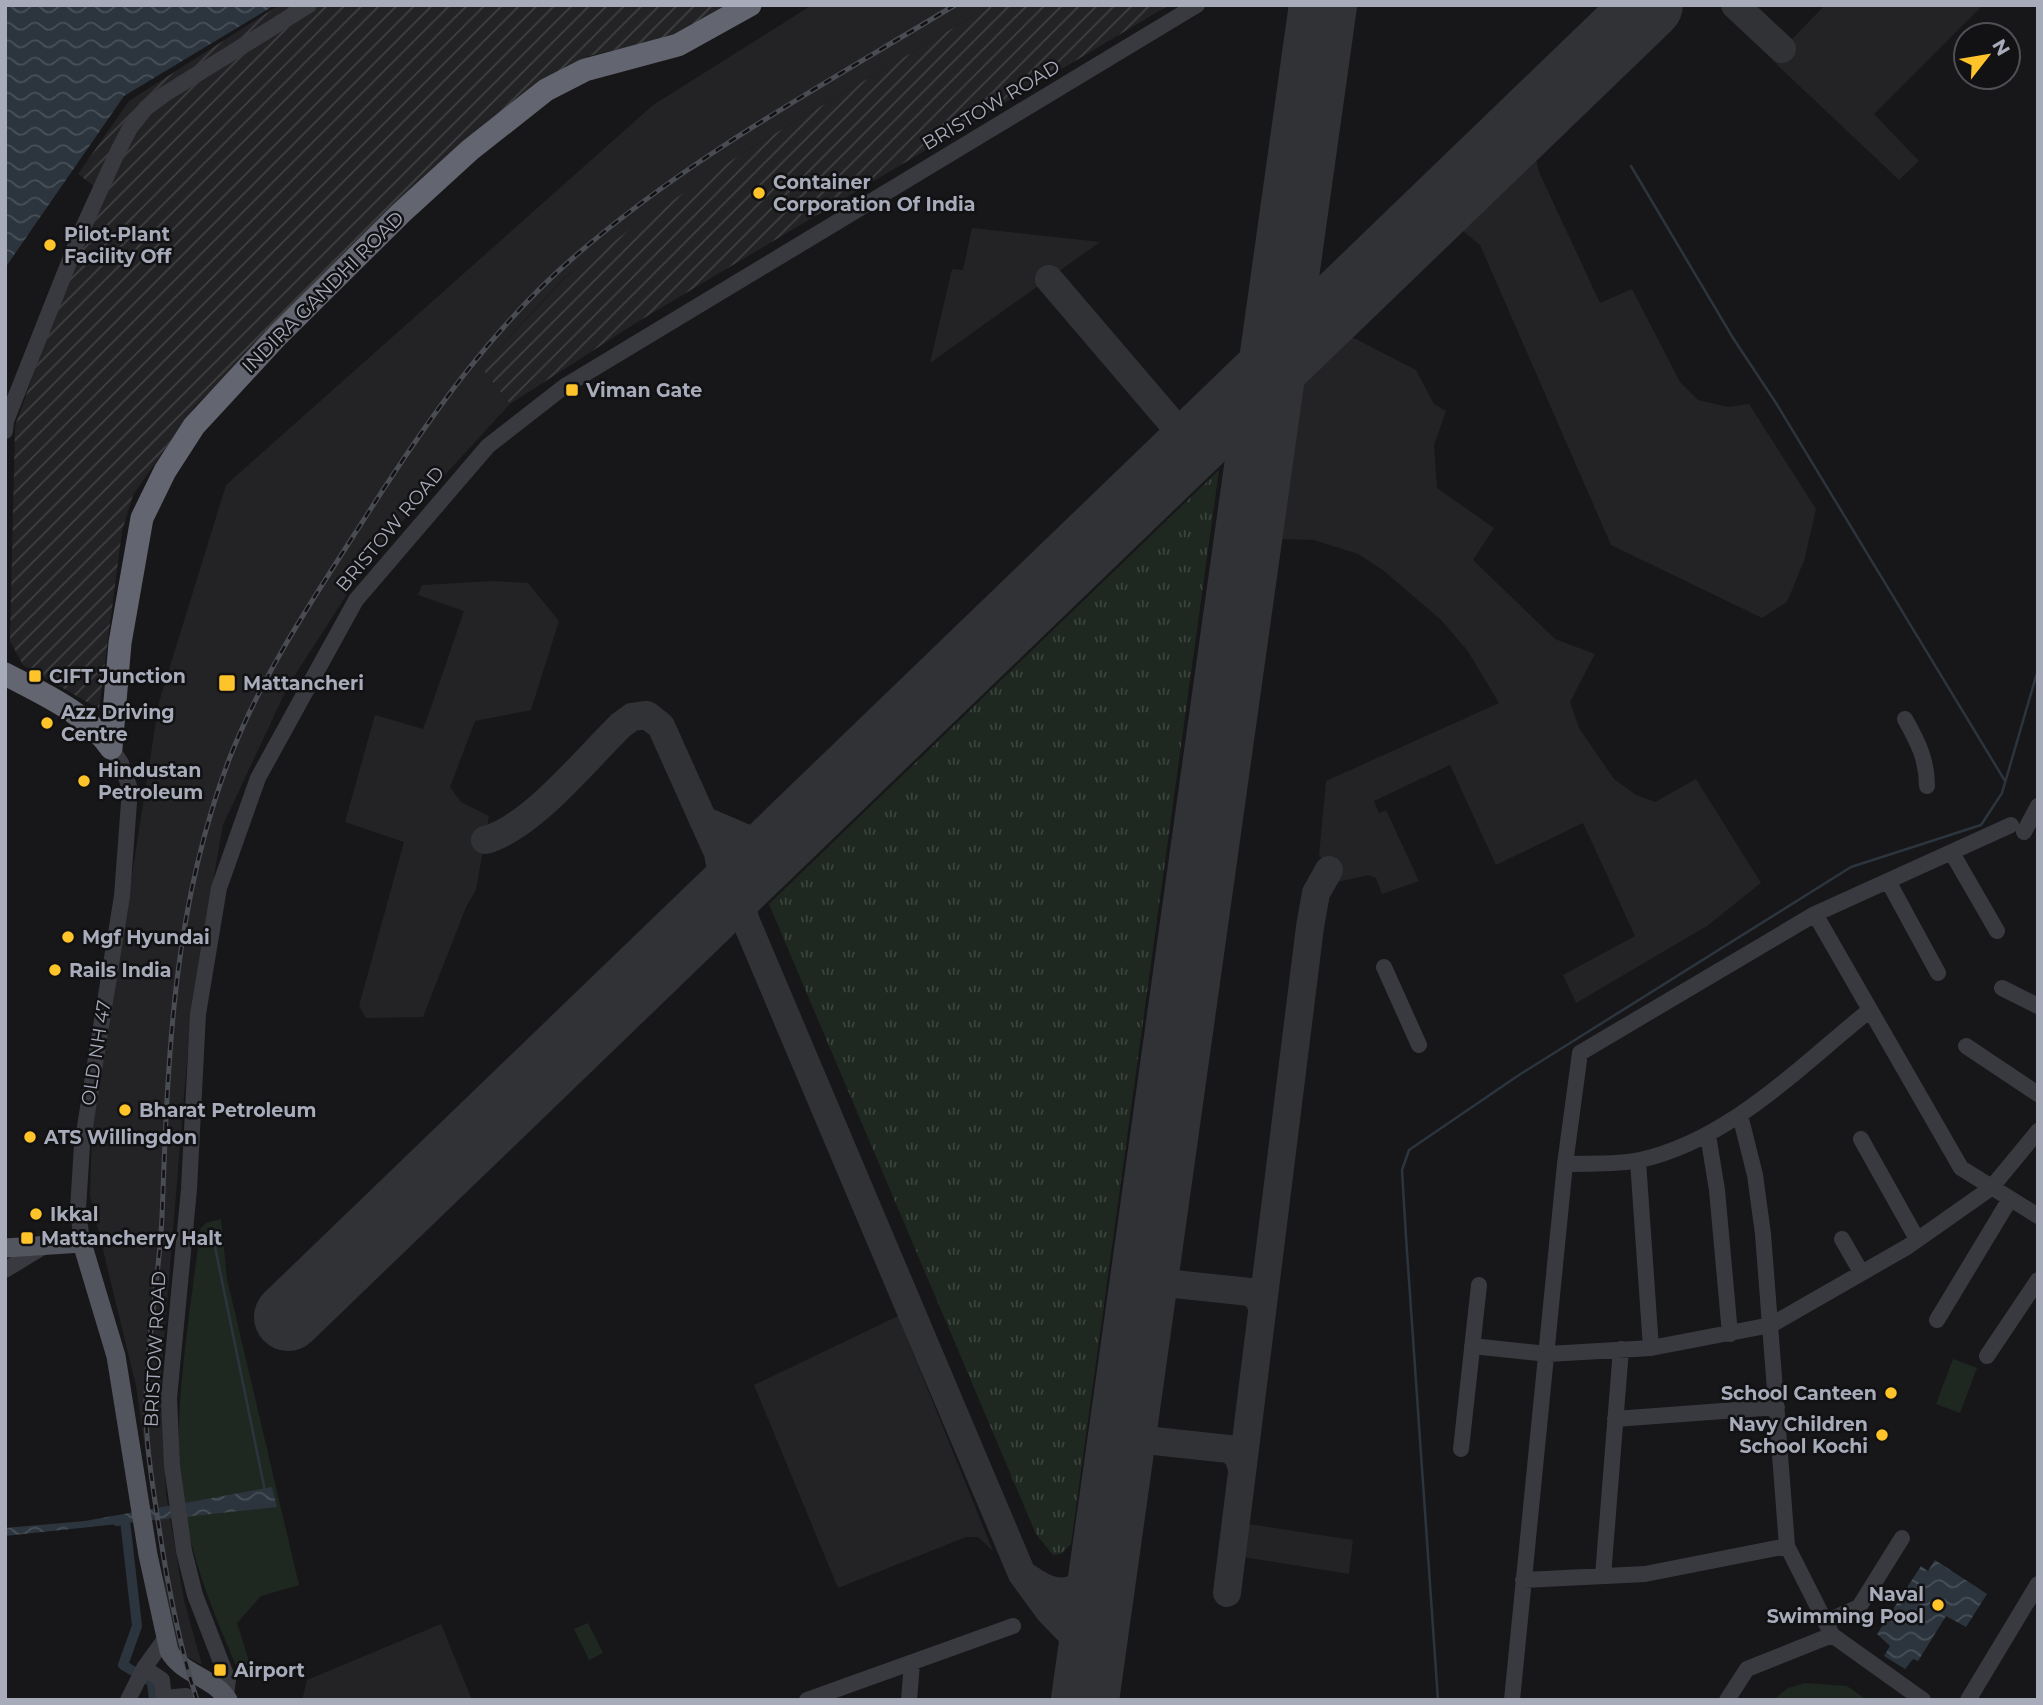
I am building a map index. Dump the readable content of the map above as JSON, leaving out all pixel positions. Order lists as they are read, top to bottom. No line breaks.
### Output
{"streets":{"highway":["INDIRA GANDHI ROAD","OLD NH 47"],"street":["BRISTOW ROAD"]},"crossings":[["BRISTOW ROAD","OLD NH 47"],["INDIRA GANDHI ROAD","OLD NH 47"]],"places":{"other":["Container Corporation Of India","Pilot-Plant Facility Off","Azz Driving Centre","Hindustan Petroleum","Mgf Hyundai","Rails India","Bharat Petroleum","ATS Willingdon","Ikkal","School Canteen","Navy Children School Kochi","Naval Swimming Pool"],"transit":["Viman Gate","CIFT Junction","Mattancheri","Mattancherry Halt","Airport"]},"north":"top right"}
